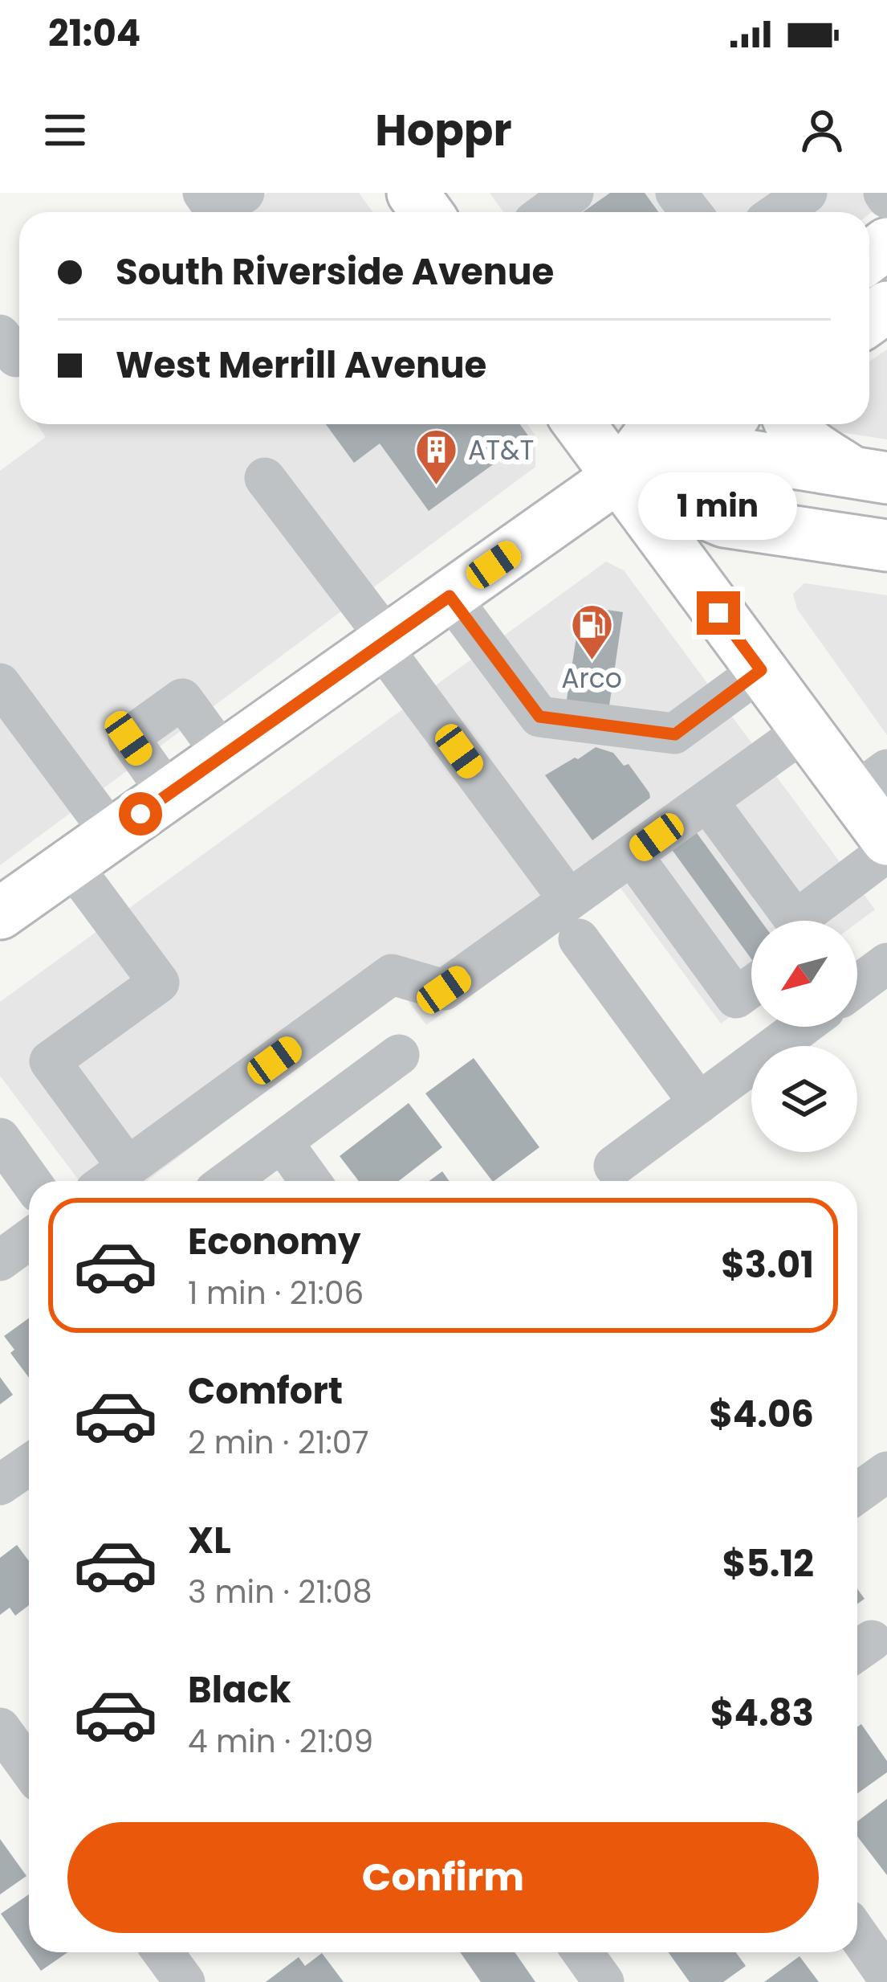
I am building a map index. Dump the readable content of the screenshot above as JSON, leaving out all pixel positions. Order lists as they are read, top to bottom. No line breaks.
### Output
{"places":{"building":["AT&T"],"fuel station":["Arco"]},"north":"bottom left","page":{"status":"21:04","header":"Hoppr","banner":["South Riverside Avenue","West Merrill Avenue"],"bubble":"1 min","list":[{"name":"Economy","note":"1 min · 21:06","value":"$3.01"},{"name":"Comfort","note":"2 min · 21:07","value":"$4.06"},{"name":"XL","note":"3 min · 21:08","value":"$5.12"},{"name":"Black","note":"4 min · 21:09","value":"$4.83"}],"buttons":"Confirm"}}
